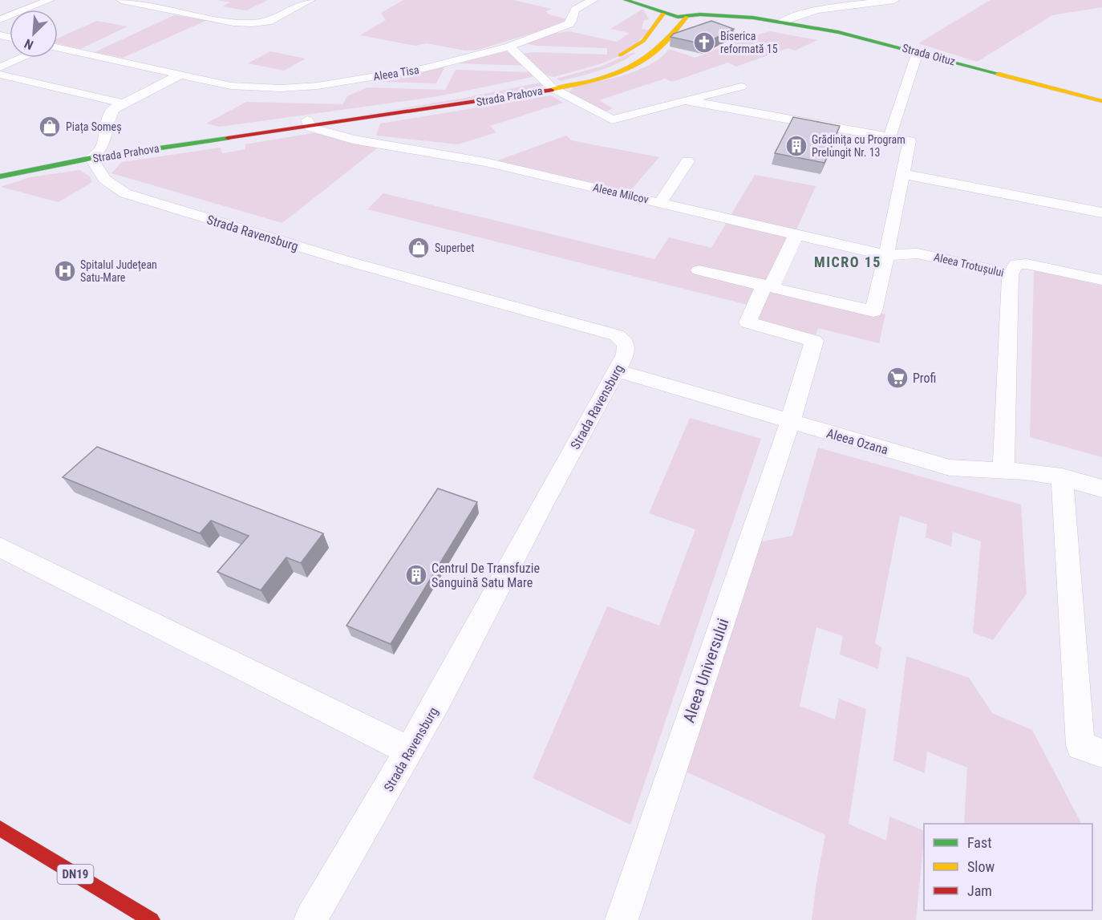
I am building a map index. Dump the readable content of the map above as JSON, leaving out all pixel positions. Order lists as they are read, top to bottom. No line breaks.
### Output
{"streets":{"street":["Strada Oituz","Aleea Tisa","Strada Prahova","Aleea Milcov","Strada Ravensburg","Aleea Trotușului","Aleea Ozana","Aleea Universului","DN19"]},"crossings":[["Strada Oituz","Strada Prahova"],["Strada Prahova","Aleea Milcov"],["Strada Prahova","Strada Ravensburg"],["Aleea Milcov","Aleea Trotușului"],["Strada Ravensburg","Aleea Ozana"],["Aleea Ozana","Aleea Universului"]],"districts":["MICRO 15"],"places":{"church":["Biserica reformată 15"],"shop":["Piața Someș","Superbet"],"building":["Grădinița cu Program Prelungit Nr. 13","Centrul De Transfuzie Sanguină Satu Mare"],"hospital":["Spitalul Județean Satu-Mare"],"supermarket":["Profi"]},"legend":["Fast","Slow","Jam"],"north":"bottom left"}
